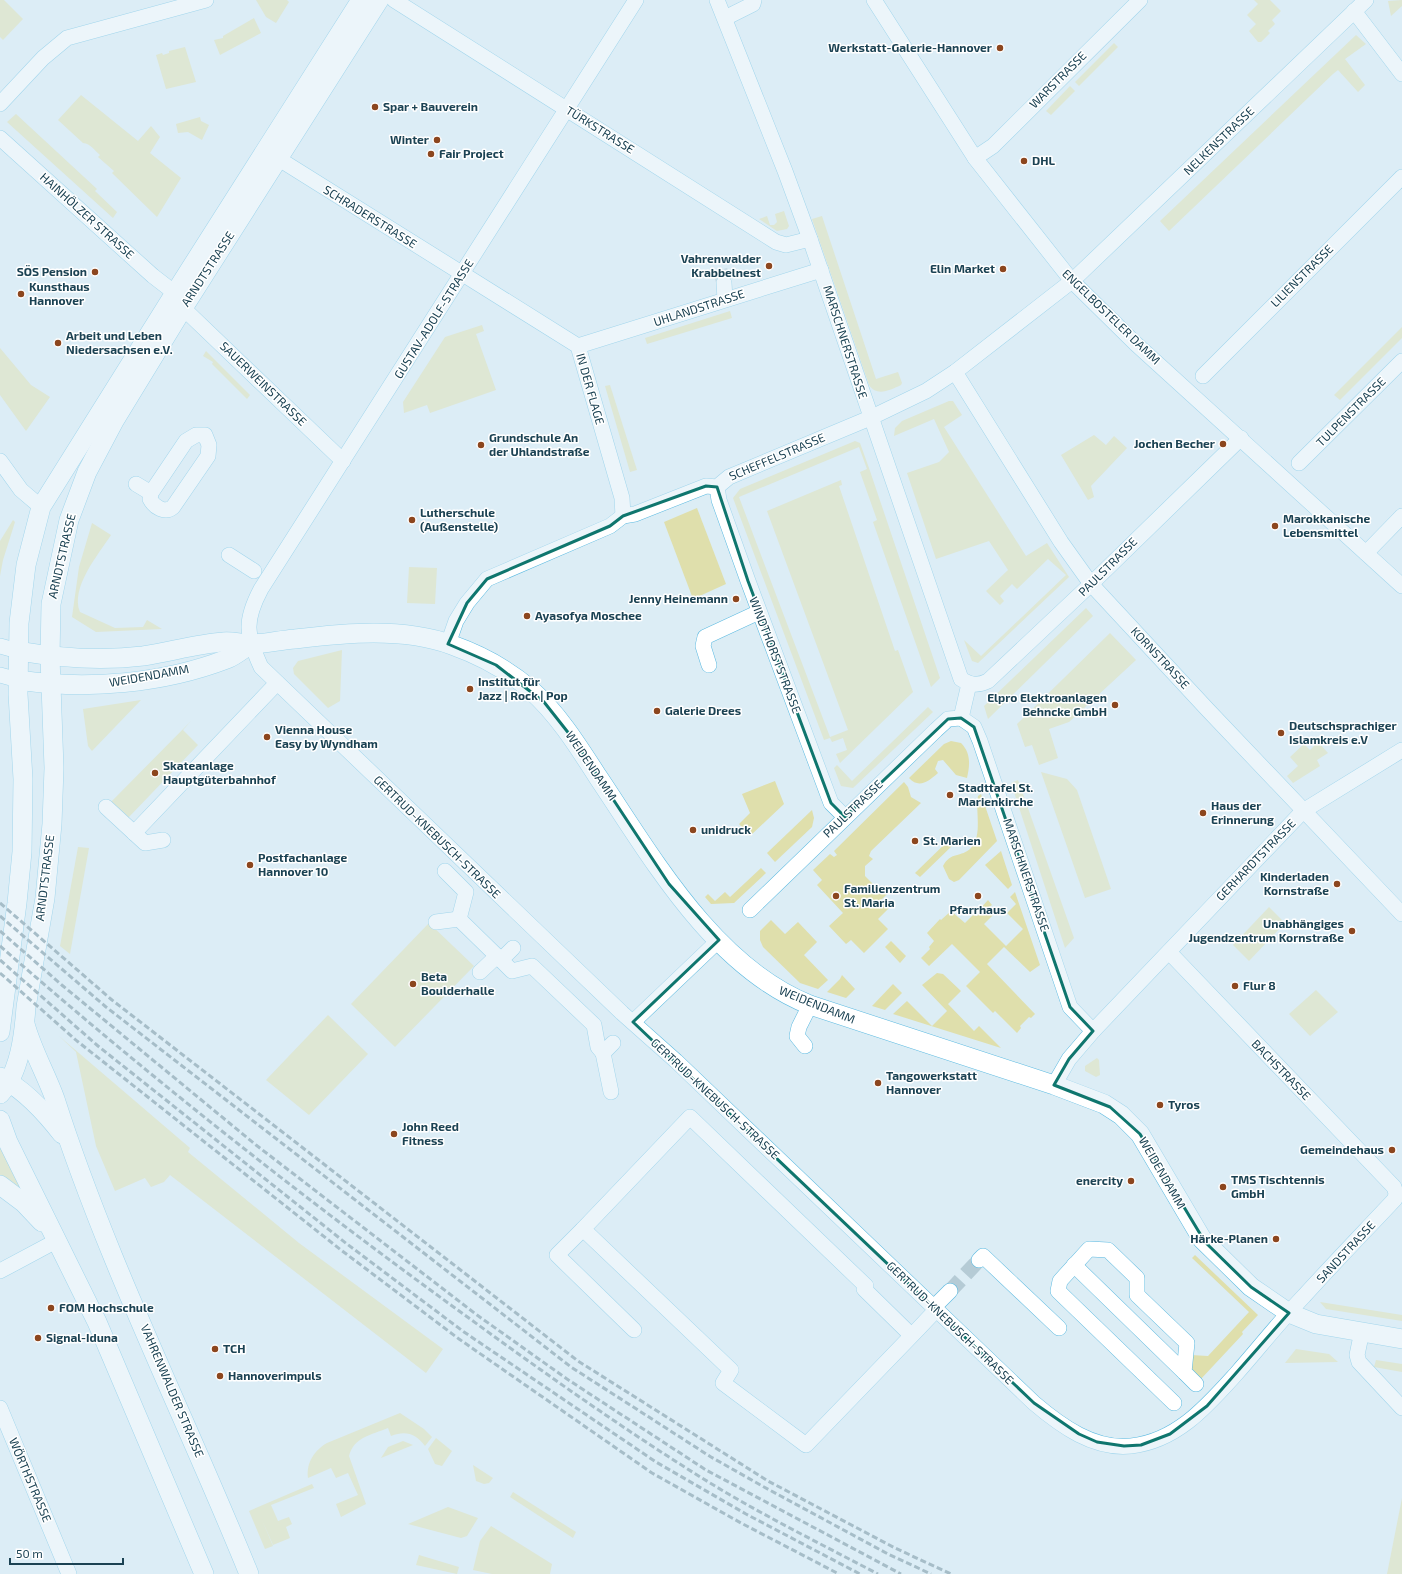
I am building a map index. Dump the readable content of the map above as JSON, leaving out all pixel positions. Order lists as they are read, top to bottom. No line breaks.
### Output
{"streets":{"main road":["ARNDTSTRASSE","WEIDENDAMM","VAHRENWALDER STRASSE"],"street":["WARSTRASSE","TÜRKSTRASSE","NELKENSTRASSE","HAINHÖLZER STRASSE","SCHRADERSTRASSE","LILIENSTRASSE","UHLANDSTRASSE","ENGELBOSTELER DAMM","GUSTAV-ADOLF-STRASSE","MARSCHNERSTRASSE","SAUERWEINSTRASSE","IN DER FLAGE","TULPENSTRASSE","SCHEFFELSTRASSE","PAULSTRASSE","WINDTHORSTSTRASSE","KORNSTRASSE","GERTRUD-KNEBUSCH-STRASSE","GERHARDTSTRASSE","BACHSTRASSE","SANDSTRASSE","WÖRTHSTRASSE"]},"crossings":[["WARSTRASSE","ENGELBOSTELER DAMM"],["TÜRKSTRASSE","GUSTAV-ADOLF-STRASSE"],["TÜRKSTRASSE","MARSCHNERSTRASSE"],["NELKENSTRASSE","ENGELBOSTELER DAMM"],["NELKENSTRASSE","SCHEFFELSTRASSE"],["HAINHÖLZER STRASSE","ARNDTSTRASSE"],["HAINHÖLZER STRASSE","SAUERWEINSTRASSE"],["SCHRADERSTRASSE","ARNDTSTRASSE"],["SCHRADERSTRASSE","GUSTAV-ADOLF-STRASSE"],["SCHRADERSTRASSE","IN DER FLAGE"],["ARNDTSTRASSE","SAUERWEINSTRASSE"],["ARNDTSTRASSE","WEIDENDAMM"],["ARNDTSTRASSE","VAHRENWALDER STRASSE"],["UHLANDSTRASSE","MARSCHNERSTRASSE"],["UHLANDSTRASSE","IN DER FLAGE"],["ENGELBOSTELER DAMM","SCHEFFELSTRASSE"],["ENGELBOSTELER DAMM","PAULSTRASSE"],["GUSTAV-ADOLF-STRASSE","SAUERWEINSTRASSE"],["GUSTAV-ADOLF-STRASSE","IN DER FLAGE"],["GUSTAV-ADOLF-STRASSE","WEIDENDAMM"],["GUSTAV-ADOLF-STRASSE","GERTRUD-KNEBUSCH-STRASSE"],["MARSCHNERSTRASSE","SCHEFFELSTRASSE"],["MARSCHNERSTRASSE","PAULSTRASSE"],["MARSCHNERSTRASSE","GERHARDTSTRASSE"],["IN DER FLAGE","SCHEFFELSTRASSE"],["SCHEFFELSTRASSE","WINDTHORSTSTRASSE"],["SCHEFFELSTRASSE","KORNSTRASSE"],["SCHEFFELSTRASSE","WEIDENDAMM"],["PAULSTRASSE","WINDTHORSTSTRASSE"],["PAULSTRASSE","KORNSTRASSE"],["KORNSTRASSE","GERHARDTSTRASSE"],["WEIDENDAMM","GERTRUD-KNEBUSCH-STRASSE"],["WEIDENDAMM","GERHARDTSTRASSE"],["WEIDENDAMM","SANDSTRASSE"],["GERTRUD-KNEBUSCH-STRASSE","SANDSTRASSE"],["GERHARDTSTRASSE","BACHSTRASSE"],["BACHSTRASSE","SANDSTRASSE"]],"places":["Werkstatt-Galerie-Hannover","Spar + Bauverein","Winter","Fair Project","DHL","Vahrenwalder Krabbelnest","Elin Market","SÖS Pension","Kunsthaus Hannover","Arbeit und Leben Niedersachsen e.V.","Jochen Becher","Grundschule An der Uhlandstraße","Lutherschule (Außenstelle)","Marokkanische Lebensmittel","Jenny Heinemann","Ayasofya Moschee","Institut für Jazz | Rock | Pop","Elpro Elektroanlagen Behncke GmbH","Galerie Drees","Deutschsprachiger Islamkreis e.V","Vienna House Easy by Wyndham","Skateanlage Hauptgüterbahnhof","Stadttafel St. Marienkirche","Haus der Erinnerung","unidruck","St. Marien","Postfachanlage Hannover 10","Kinderladen Kornstraße","Familienzentrum St. Maria","Pfarrhaus","Unabhängiges Jugendzentrum Kornstraße","Beta Boulderhalle","Flur 8","Tangowerkstatt Hannover","Tyros","John Reed Fitness","Gemeindehaus","enercity","TMS Tischtennis GmbH","Härke-Planen","FOM Hochschule","Signal-Iduna","TCH","Hannoverimpuls"],"scale_bar":"50 m"}
